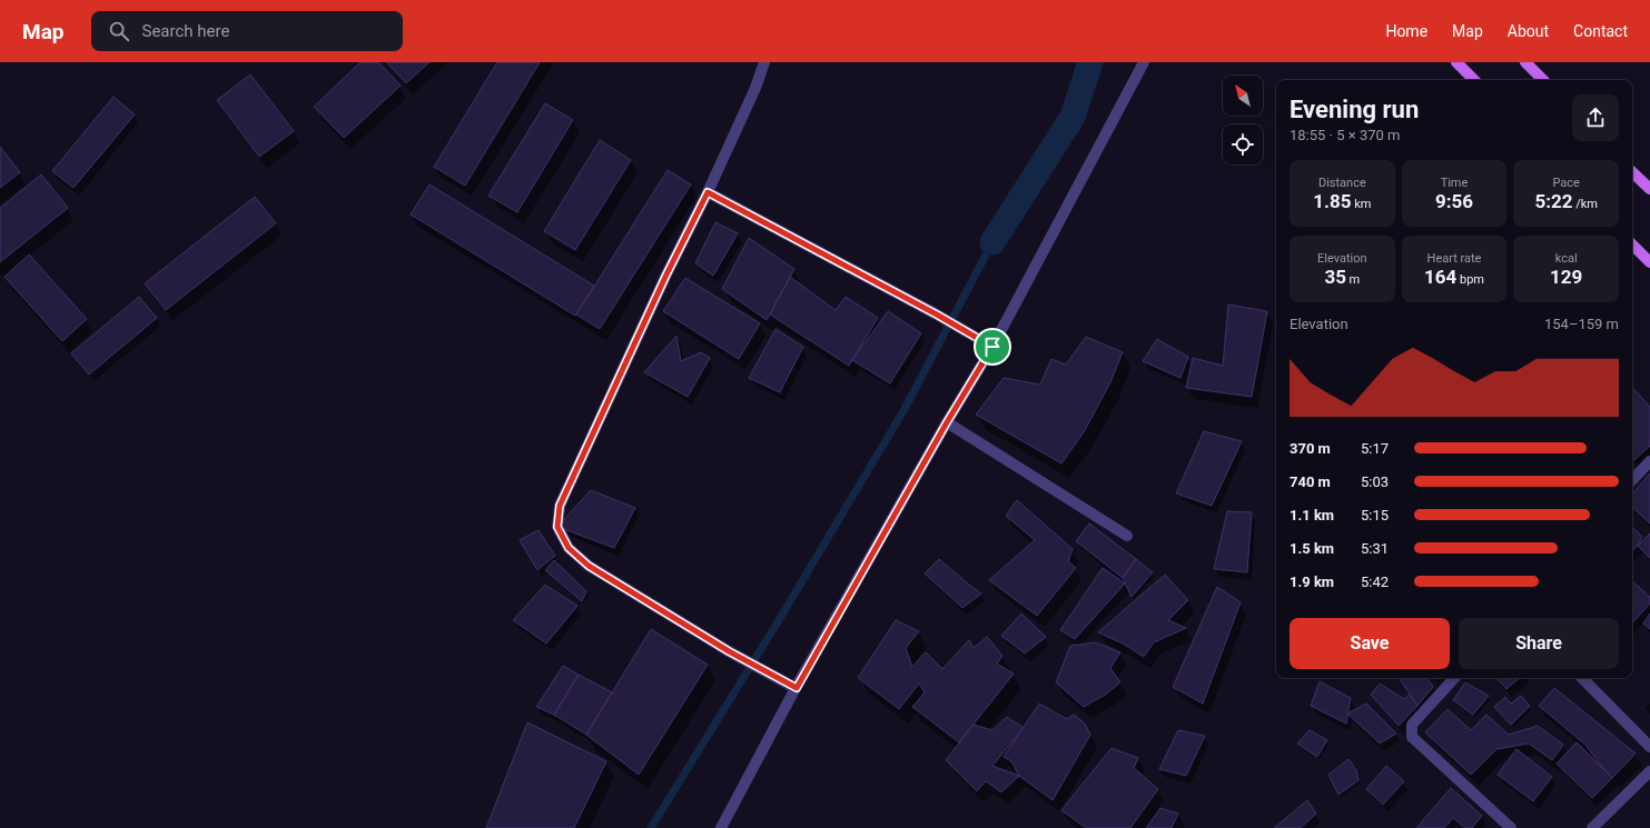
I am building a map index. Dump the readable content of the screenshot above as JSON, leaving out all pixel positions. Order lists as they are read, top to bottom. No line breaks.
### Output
{"north":"top left","page":{"header":"Map","search":"Search here","nav":["Home","Map","About","Contact"],"heading":["Evening run","18:55 · 5 × 370 m"],"stats":[["Distance","1.85 km"],["Time","9:56"],["Pace","5:22 /km"],["Elevation","35 m"],["Heart rate","164 bpm"],["kcal","129"]],"chart":["Elevation","154–159 m"],"list":[{"name":"370 m","note":"5:17"},{"name":"740 m","note":"5:03"},{"name":"1.1 km","note":"5:15"},{"name":"1.5 km","note":"5:31"},{"name":"1.9 km","note":"5:42"}],"buttons":["Save","Share"]}}
